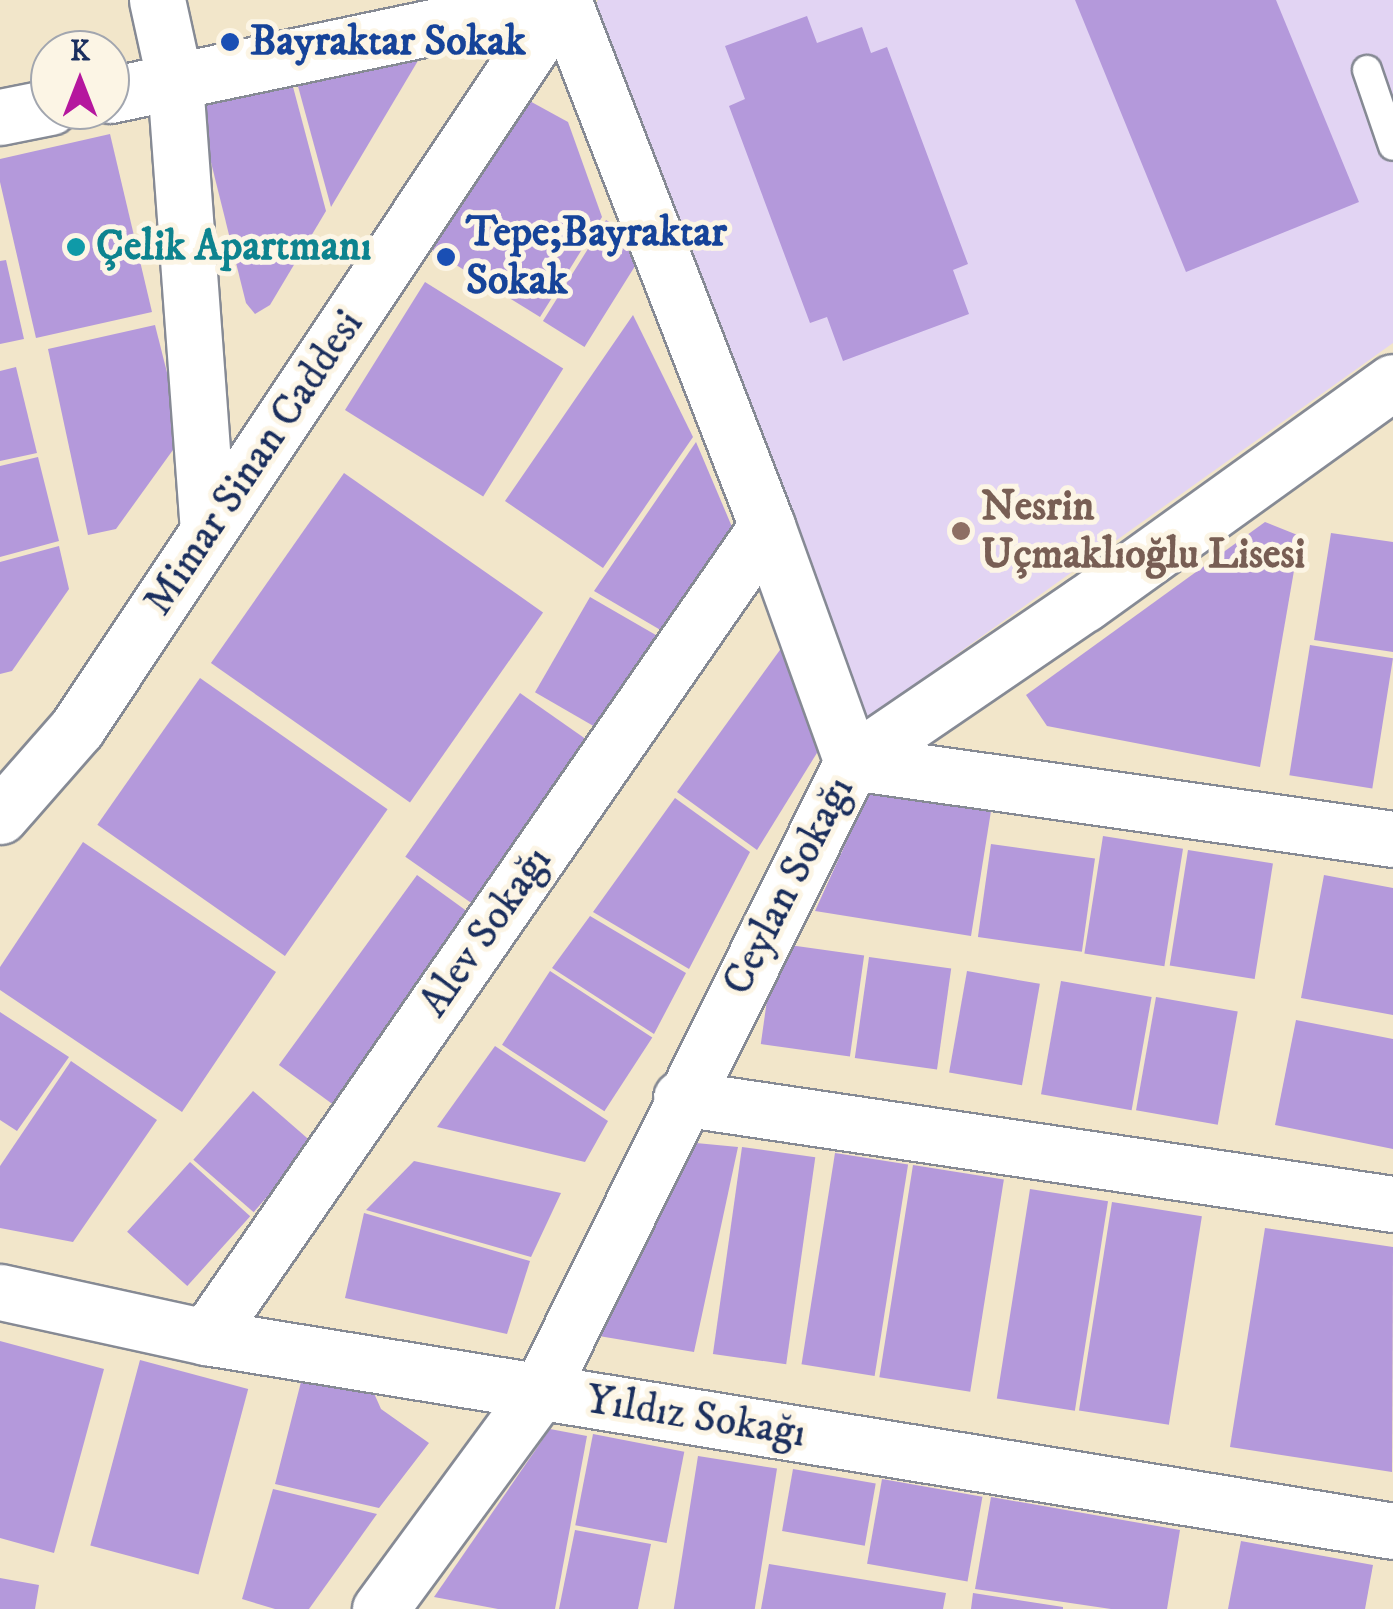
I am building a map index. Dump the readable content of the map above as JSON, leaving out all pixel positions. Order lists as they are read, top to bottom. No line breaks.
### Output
{"streets":{"street":["Mimar Sinan Caddesi","Ceylan Sokağı","Alev Sokağı","Yıldız Sokağı"]},"crossings":[["Mimar Sinan Caddesi","Ceylan Sokağı"],["Ceylan Sokağı","Alev Sokağı"],["Ceylan Sokağı","Yıldız Sokağı"],["Alev Sokağı","Yıldız Sokağı"]],"places":["Bayraktar Sokak","Çelik Apartmanı","Tepe;Bayraktar Sokak","Nesrin Uçmaklıoğlu Lisesi"],"north":"top"}
